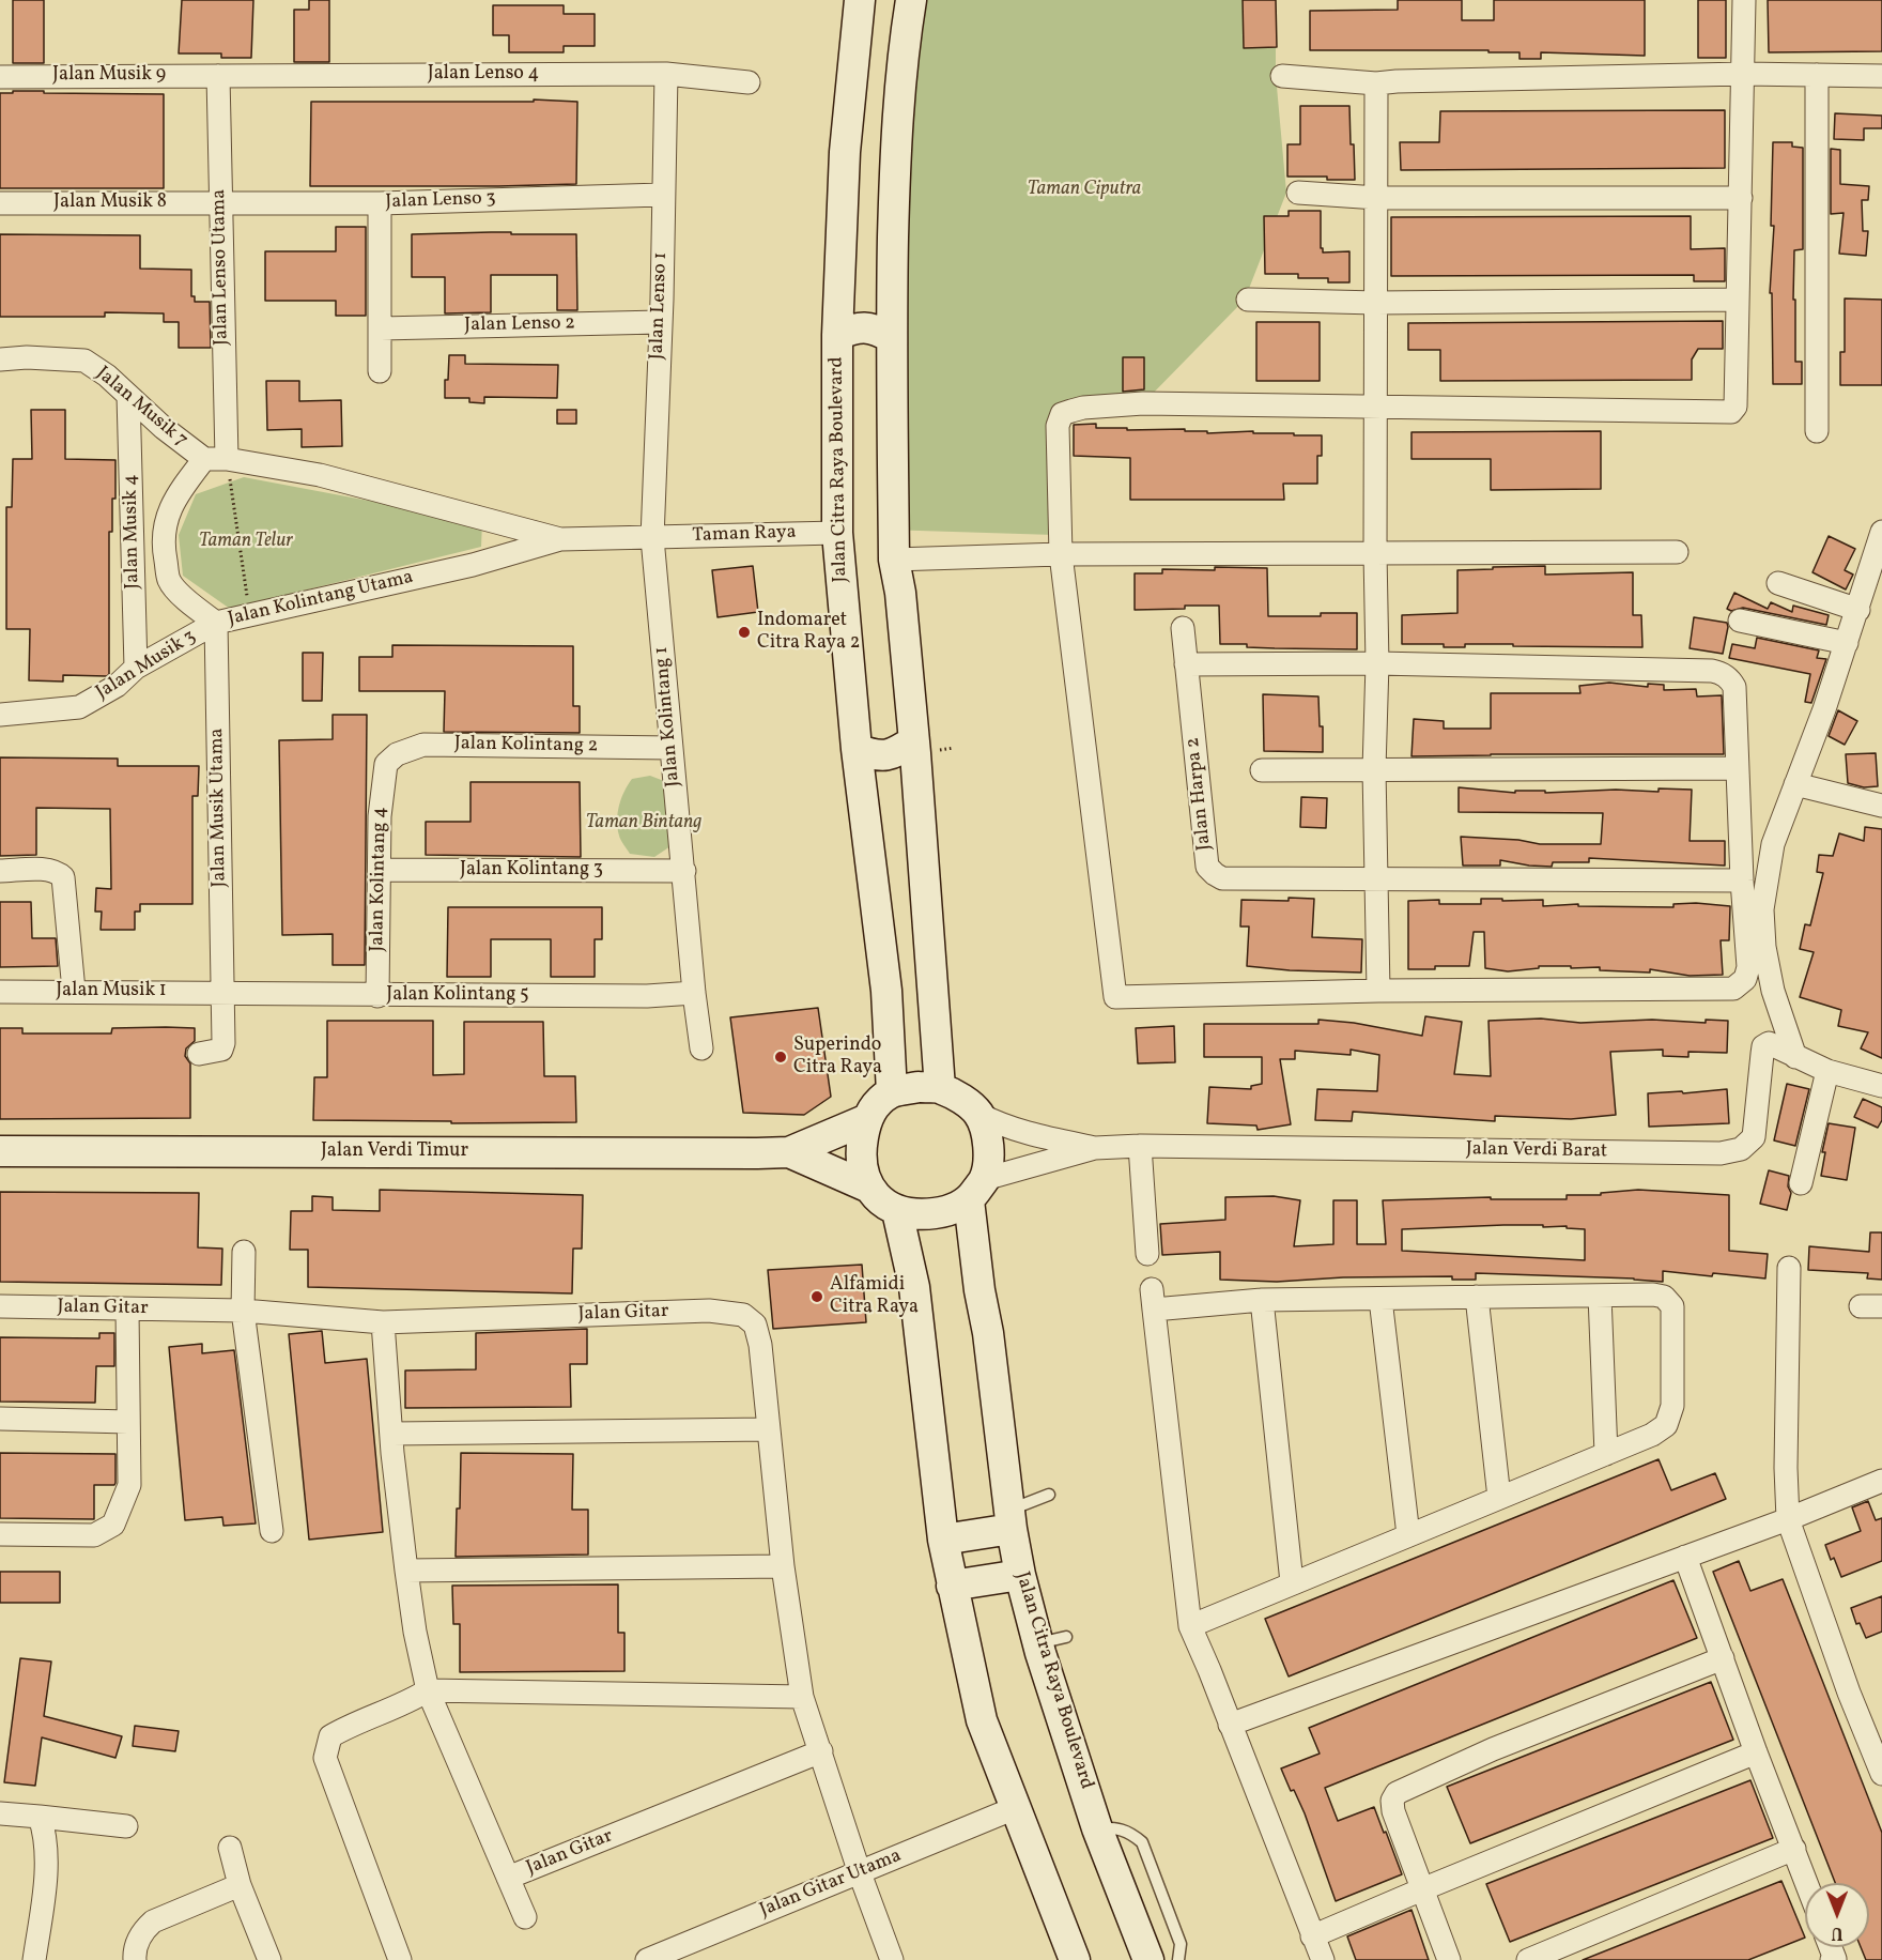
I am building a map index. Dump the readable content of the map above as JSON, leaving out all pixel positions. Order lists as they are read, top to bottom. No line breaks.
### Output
{"streets":{"main road":["Jalan Citra Raya Boulevard","Jalan Verdi Timur"],"street":["Jalan Lenso 4","Jalan Musik 9","Jalan Lenso 3","Jalan Musik 8","Jalan Lenso Utama","Jalan Lenso 1","Jalan Lenso 2","Jalan Musik 7","Jalan Musik 4","Taman Raya","Jalan Kolintang Utama","Jalan Musik 3","Jalan Kolintang 1","Jalan Kolintang 2","Jalan Harpa 2","Jalan Musik Utama","Jalan Kolintang 3","Jalan Kolintang 4","Jalan Musik 1","Jalan Kolintang 5","Jalan Verdi Barat","Jalan Gitar","Jalan Gitar Utama"]},"crossings":[["Jalan Lenso 4","Jalan Musik 9"],["Jalan Lenso 4","Jalan Lenso Utama"],["Jalan Lenso 4","Jalan Lenso 1"],["Jalan Musik 9","Jalan Lenso Utama"],["Jalan Lenso 3","Jalan Musik 8"],["Jalan Lenso 3","Jalan Lenso Utama"],["Jalan Lenso 3","Jalan Lenso 1"],["Jalan Musik 8","Jalan Lenso Utama"],["Jalan Lenso Utama","Jalan Kolintang Utama"],["Jalan Lenso 1","Jalan Lenso 2"],["Jalan Lenso 1","Taman Raya"],["Jalan Lenso 1","Jalan Kolintang Utama"],["Jalan Lenso 1","Jalan Kolintang 1"],["Jalan Musik 7","Jalan Musik 4"],["Jalan Musik 7","Jalan Kolintang Utama"],["Jalan Citra Raya Boulevard","Taman Raya"],["Jalan Citra Raya Boulevard","Jalan Verdi Barat"],["Jalan Citra Raya Boulevard","Jalan Verdi Timur"],["Jalan Musik 4","Jalan Musik 3"],["Taman Raya","Jalan Kolintang Utama"],["Taman Raya","Jalan Kolintang 1"],["Jalan Kolintang Utama","Jalan Musik 3"],["Jalan Kolintang Utama","Jalan Kolintang 1"],["Jalan Kolintang Utama","Jalan Musik Utama"],["Jalan Musik 3","Jalan Musik Utama"],["Jalan Kolintang 1","Jalan Kolintang 2"],["Jalan Kolintang 1","Jalan Kolintang 3"],["Jalan Kolintang 1","Jalan Kolintang 5"],["Jalan Kolintang 2","Jalan Kolintang 4"],["Jalan Musik Utama","Jalan Musik 1"],["Jalan Musik Utama","Jalan Kolintang 5"],["Jalan Kolintang 3","Jalan Kolintang 4"],["Jalan Kolintang 4","Jalan Kolintang 5"],["Jalan Musik 1","Jalan Kolintang 5"],["Jalan Verdi Barat","Jalan Verdi Timur"],["Jalan Gitar","Jalan Gitar Utama"]],"parks":["Taman Ciputra","Taman Telur","Taman Bintang"],"places":["Indomaret Citra Raya 2","Superindo Citra Raya","Alfamidi Citra Raya"],"north":"bottom"}
